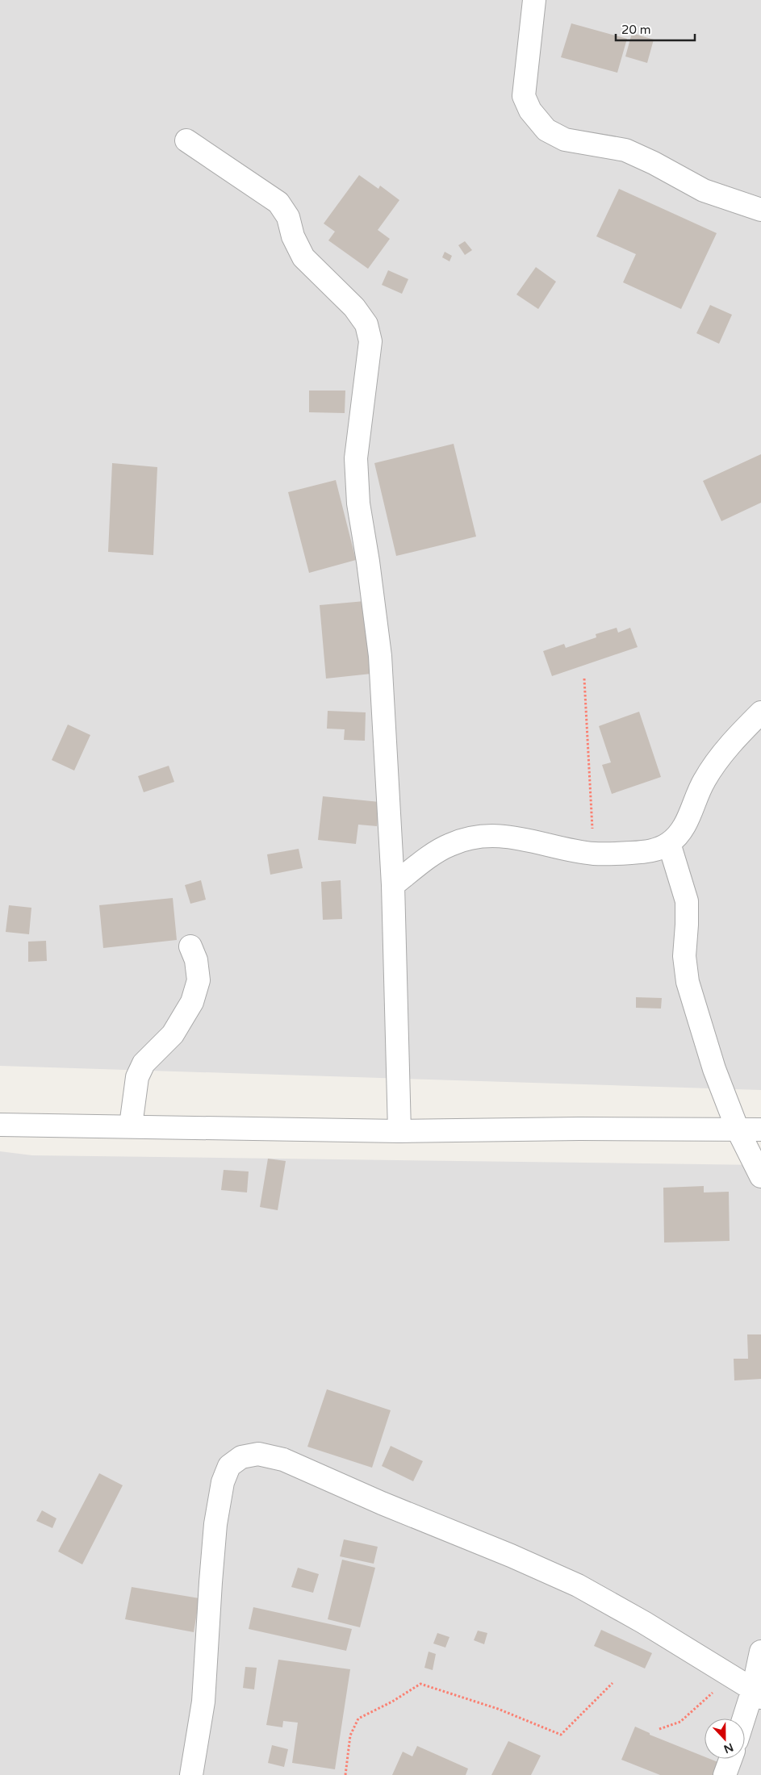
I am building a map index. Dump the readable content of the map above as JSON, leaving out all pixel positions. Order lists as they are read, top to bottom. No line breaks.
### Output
{"scale_bar":"20 m","north":"bottom"}
